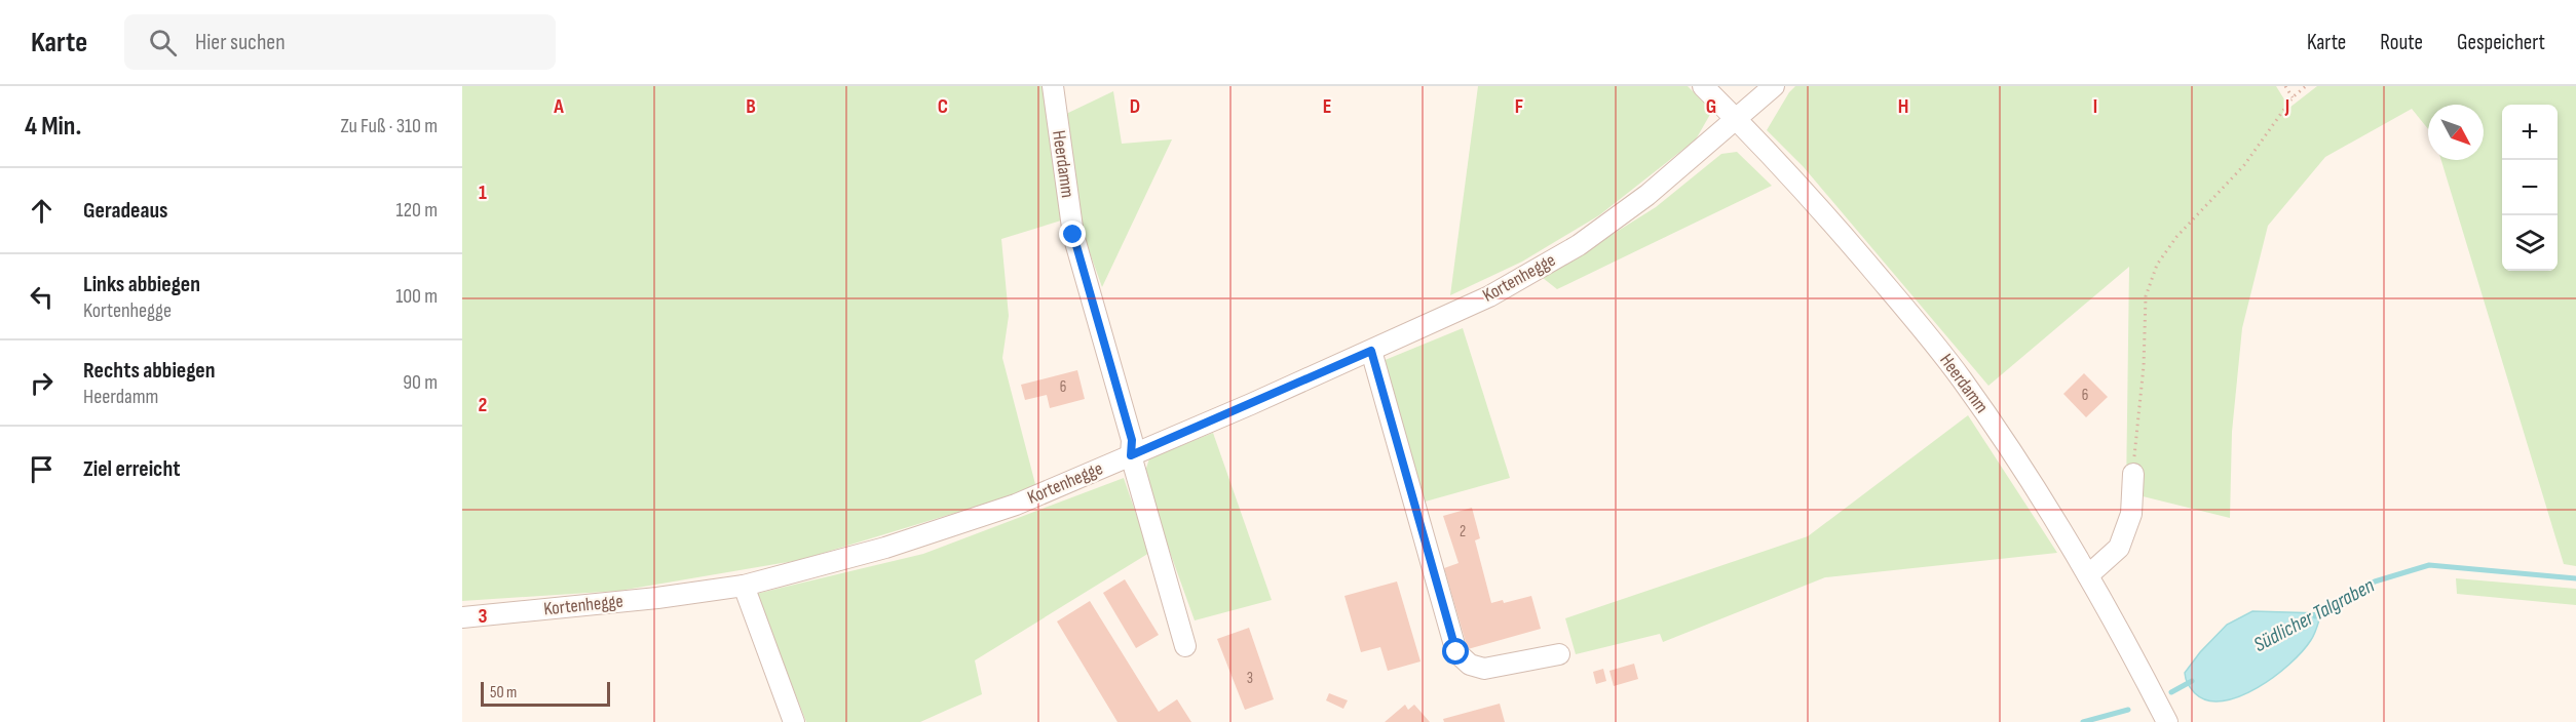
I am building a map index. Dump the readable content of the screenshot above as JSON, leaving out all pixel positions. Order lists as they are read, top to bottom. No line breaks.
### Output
{"streets":{"street":["Heerdamm","Kortenhegge"]},"crossings":[["Heerdamm","Kortenhegge"]],"water":["Südlicher Talgraben"],"house_numbers":["6","6","2","3"],"scale_bar":"50 m","north":"bottom right","page":{"header":"Karte","search":"Hier suchen","nav":["Karte","Route","Gespeichert"],"heading":["4 Min.","Zu Fuß · 310 m"],"map_buttons":["+","−"],"list":[["Geradeaus","120 m"],["Links abbiegen","Kortenhegge","100 m"],["Rechts abbiegen","Heerdamm","90 m"],"Ziel erreicht"],"scale":"50 m"},"grid":{"columns":["A","B","C","D","E","F","G","H","I","J"],"rows":["1","2","3"]}}
